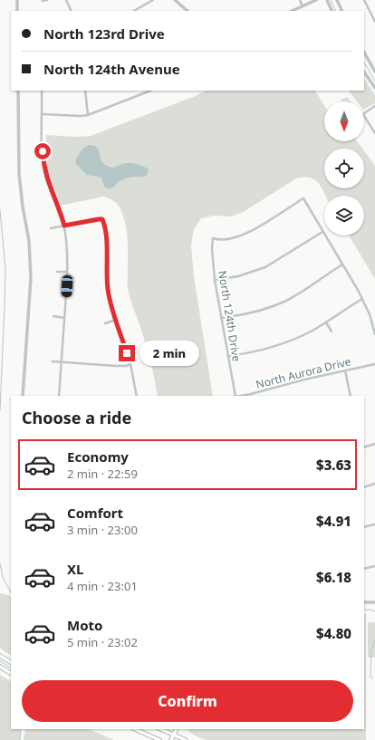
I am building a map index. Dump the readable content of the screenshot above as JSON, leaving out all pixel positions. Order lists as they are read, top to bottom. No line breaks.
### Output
{"streets":{"street":["North 124th Drive","North Aurora Drive"]},"north":"bottom","page":{"banner":["North 123rd Drive","North 124th Avenue"],"bubble":"2 min","heading":"Choose a ride","list":[{"name":"Economy","note":"2 min · 22:59","value":"$3.63"},{"name":"Comfort","note":"3 min · 23:00","value":"$4.91"},{"name":"XL","note":"4 min · 23:01","value":"$6.18"},{"name":"Moto","note":"5 min · 23:02","value":"$4.80"}],"buttons":"Confirm"}}
